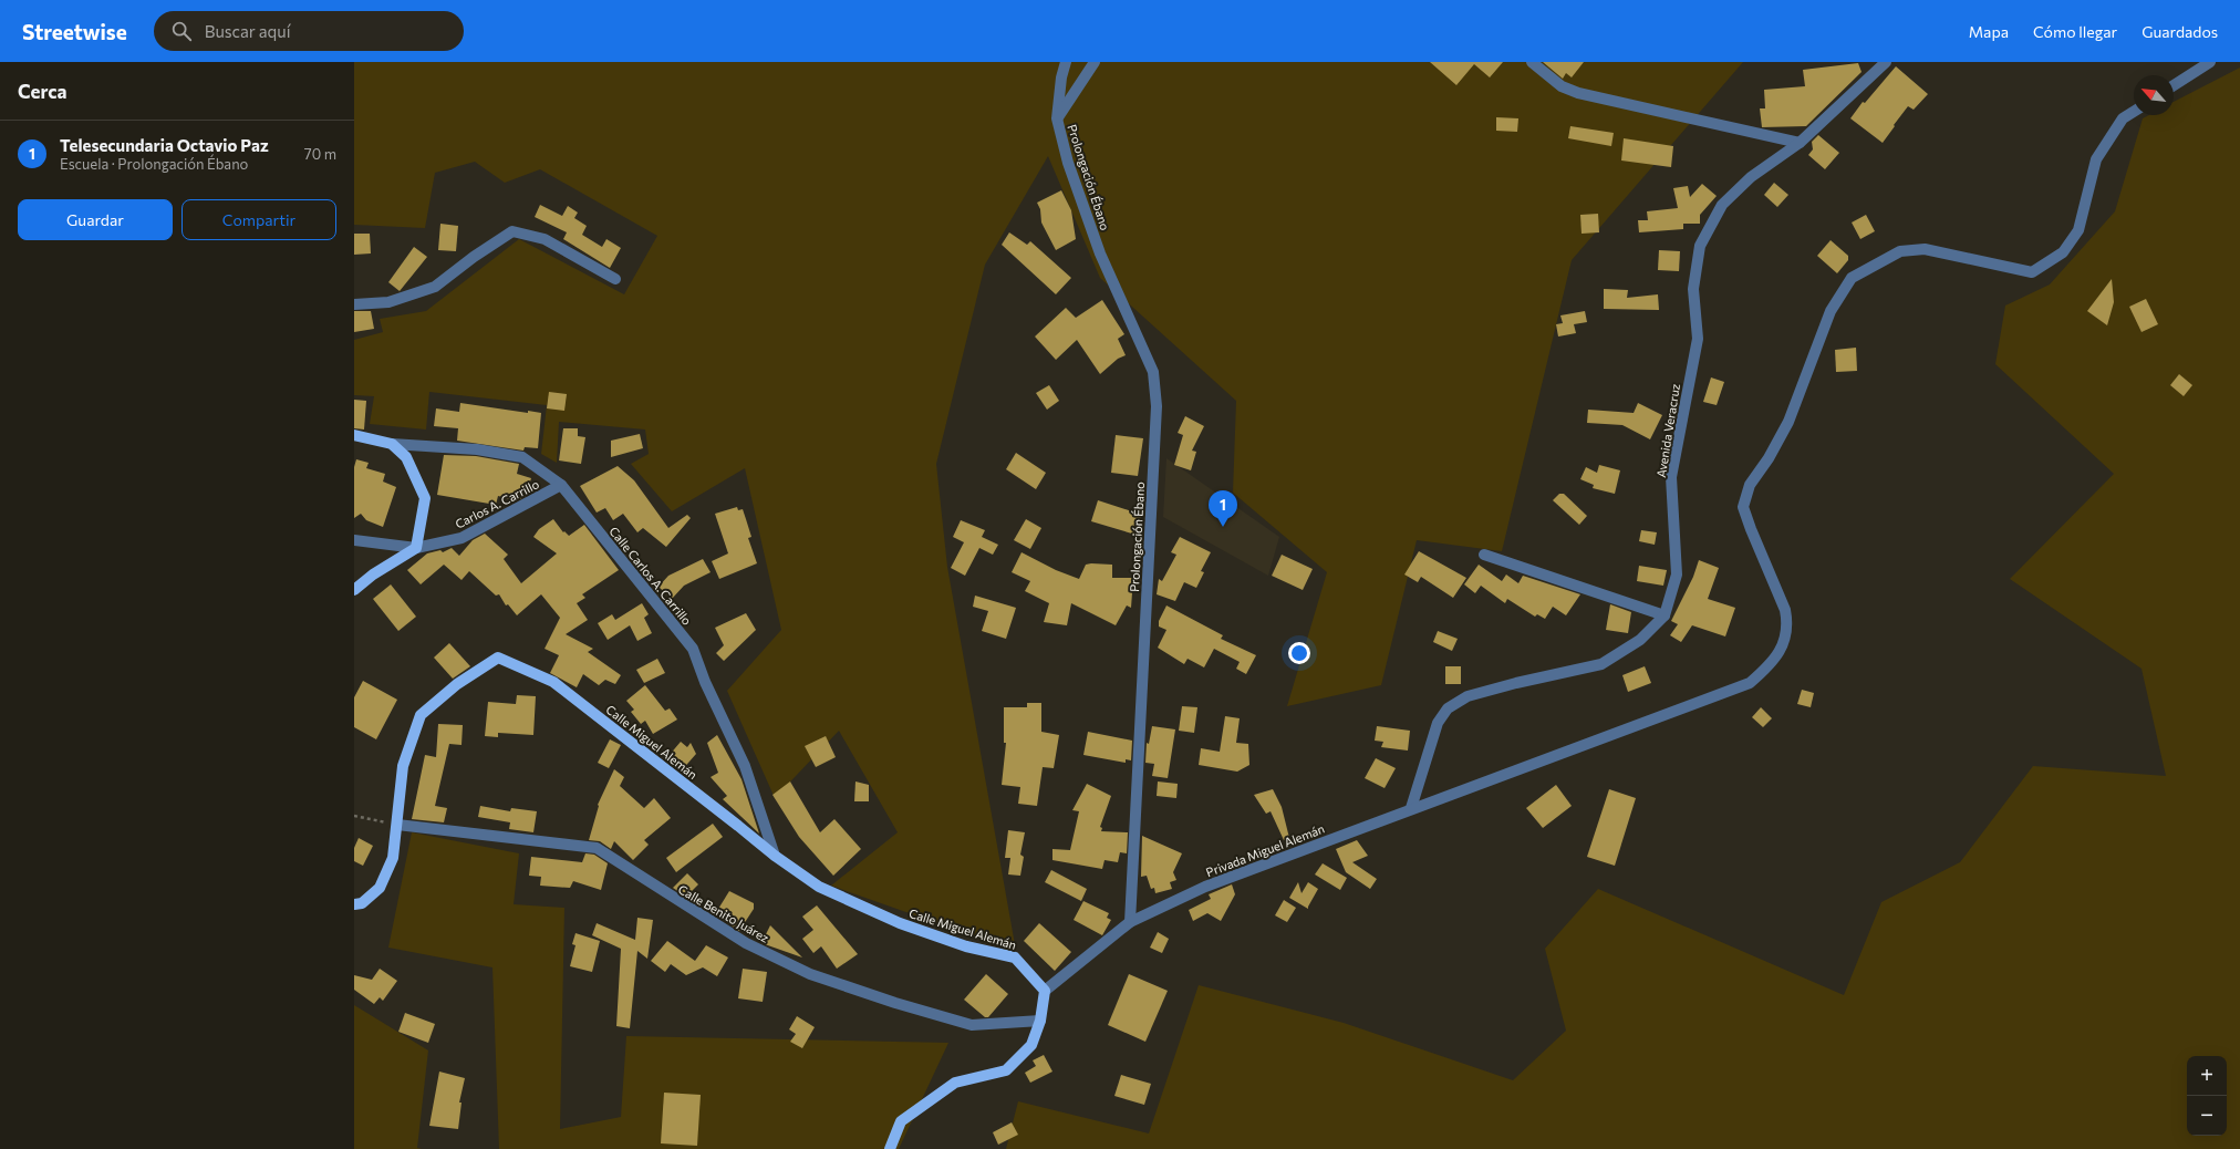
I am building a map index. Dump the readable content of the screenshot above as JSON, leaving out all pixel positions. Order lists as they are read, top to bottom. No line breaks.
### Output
{"streets":{"main road":["Calle Miguel Alemán"],"street":["Prolongación Ébano","Avenida Veracruz","Carlos A. Carrillo","Calle Carlos A. Carrillo","Privada Miguel Alemán","Calle Benito Juárez"]},"crossings":[["Prolongación Ébano","Privada Miguel Alemán"],["Avenida Veracruz","Privada Miguel Alemán"],["Carlos A. Carrillo","Calle Carlos A. Carrillo"],["Calle Carlos A. Carrillo","Calle Miguel Alemán"],["Calle Miguel Alemán","Calle Benito Juárez"]],"north":"top left","page":{"header":"Streetwise","search":"Buscar aquí","nav":["Mapa","Cómo llegar","Guardados"],"heading":"Cerca","list":[{"mark":"1","name":"Telesecundaria Octavio Paz","note":"Escuela · Prolongación Ébano","value":"70 m"}],"buttons":["Guardar","Compartir"],"pins":"1","map_buttons":["+","−"]}}
